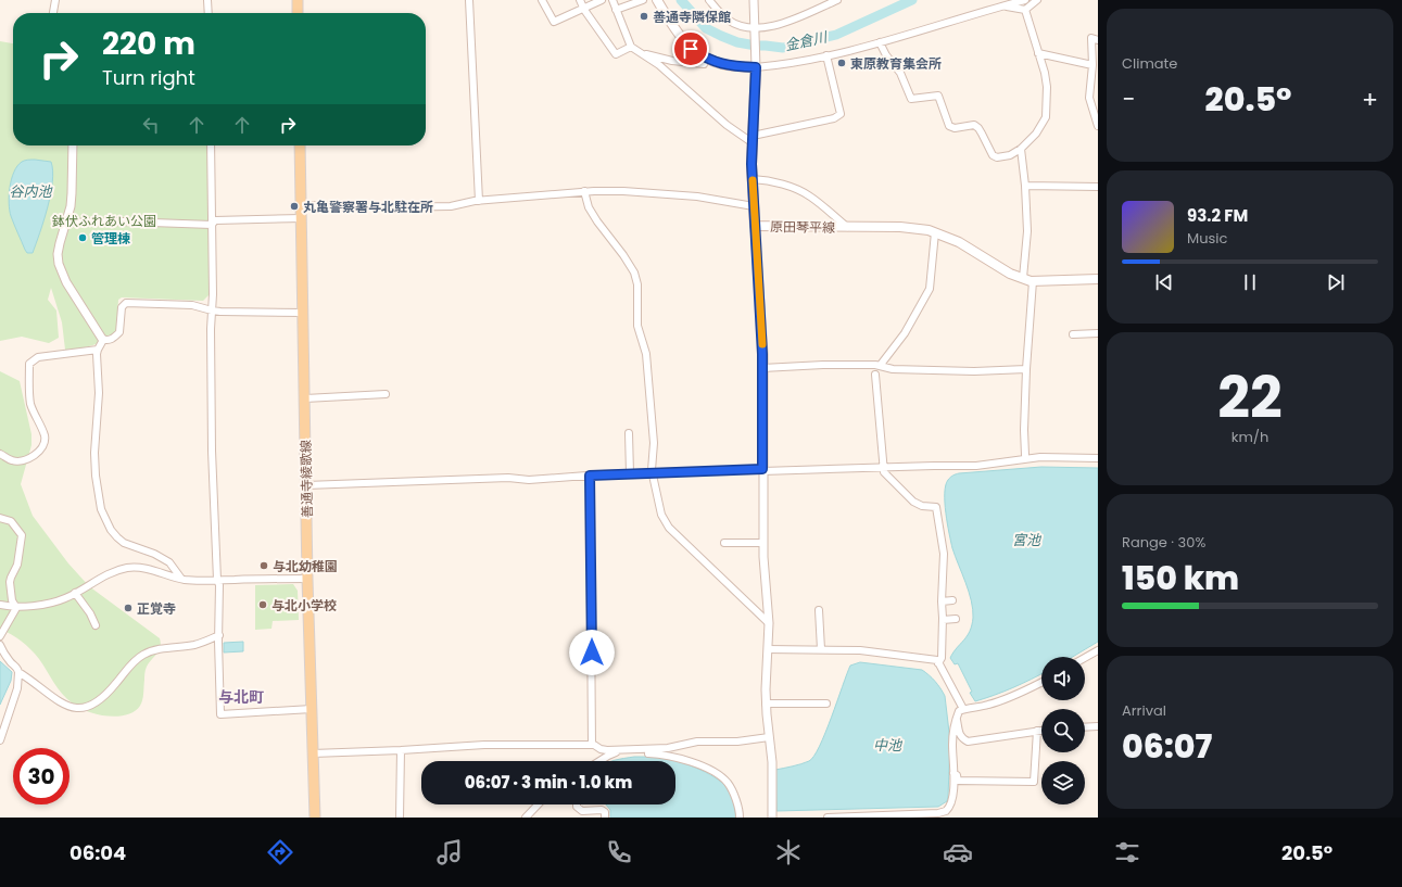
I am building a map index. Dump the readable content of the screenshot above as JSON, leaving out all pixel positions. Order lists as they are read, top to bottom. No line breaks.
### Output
{"streets":{"main road":["原田琴平線","善通寺綾歌線"]},"districts":["与北町"],"water":["金倉川","谷内池","宮池","中池"],"parks":["鉢伏ふれあい公園"],"places":["善通寺隣保館","東原教育集会所","丸亀警察署与北駐在所","管理棟","与北幼稚園","与北小学校","正覚寺"],"page":{"tile":["Climate",["22","km/h"],["Range · 30%","150 km"],["Arrival","06:07"]],"turn":["220 m","Turn right"],"heat":["−","20.5°","+"],"song":["93.2 FM","Music"],"limit":"30","trip":"06:07 · 3 min · 1.0 km","tabs":["06:04","20.5°"]}}
